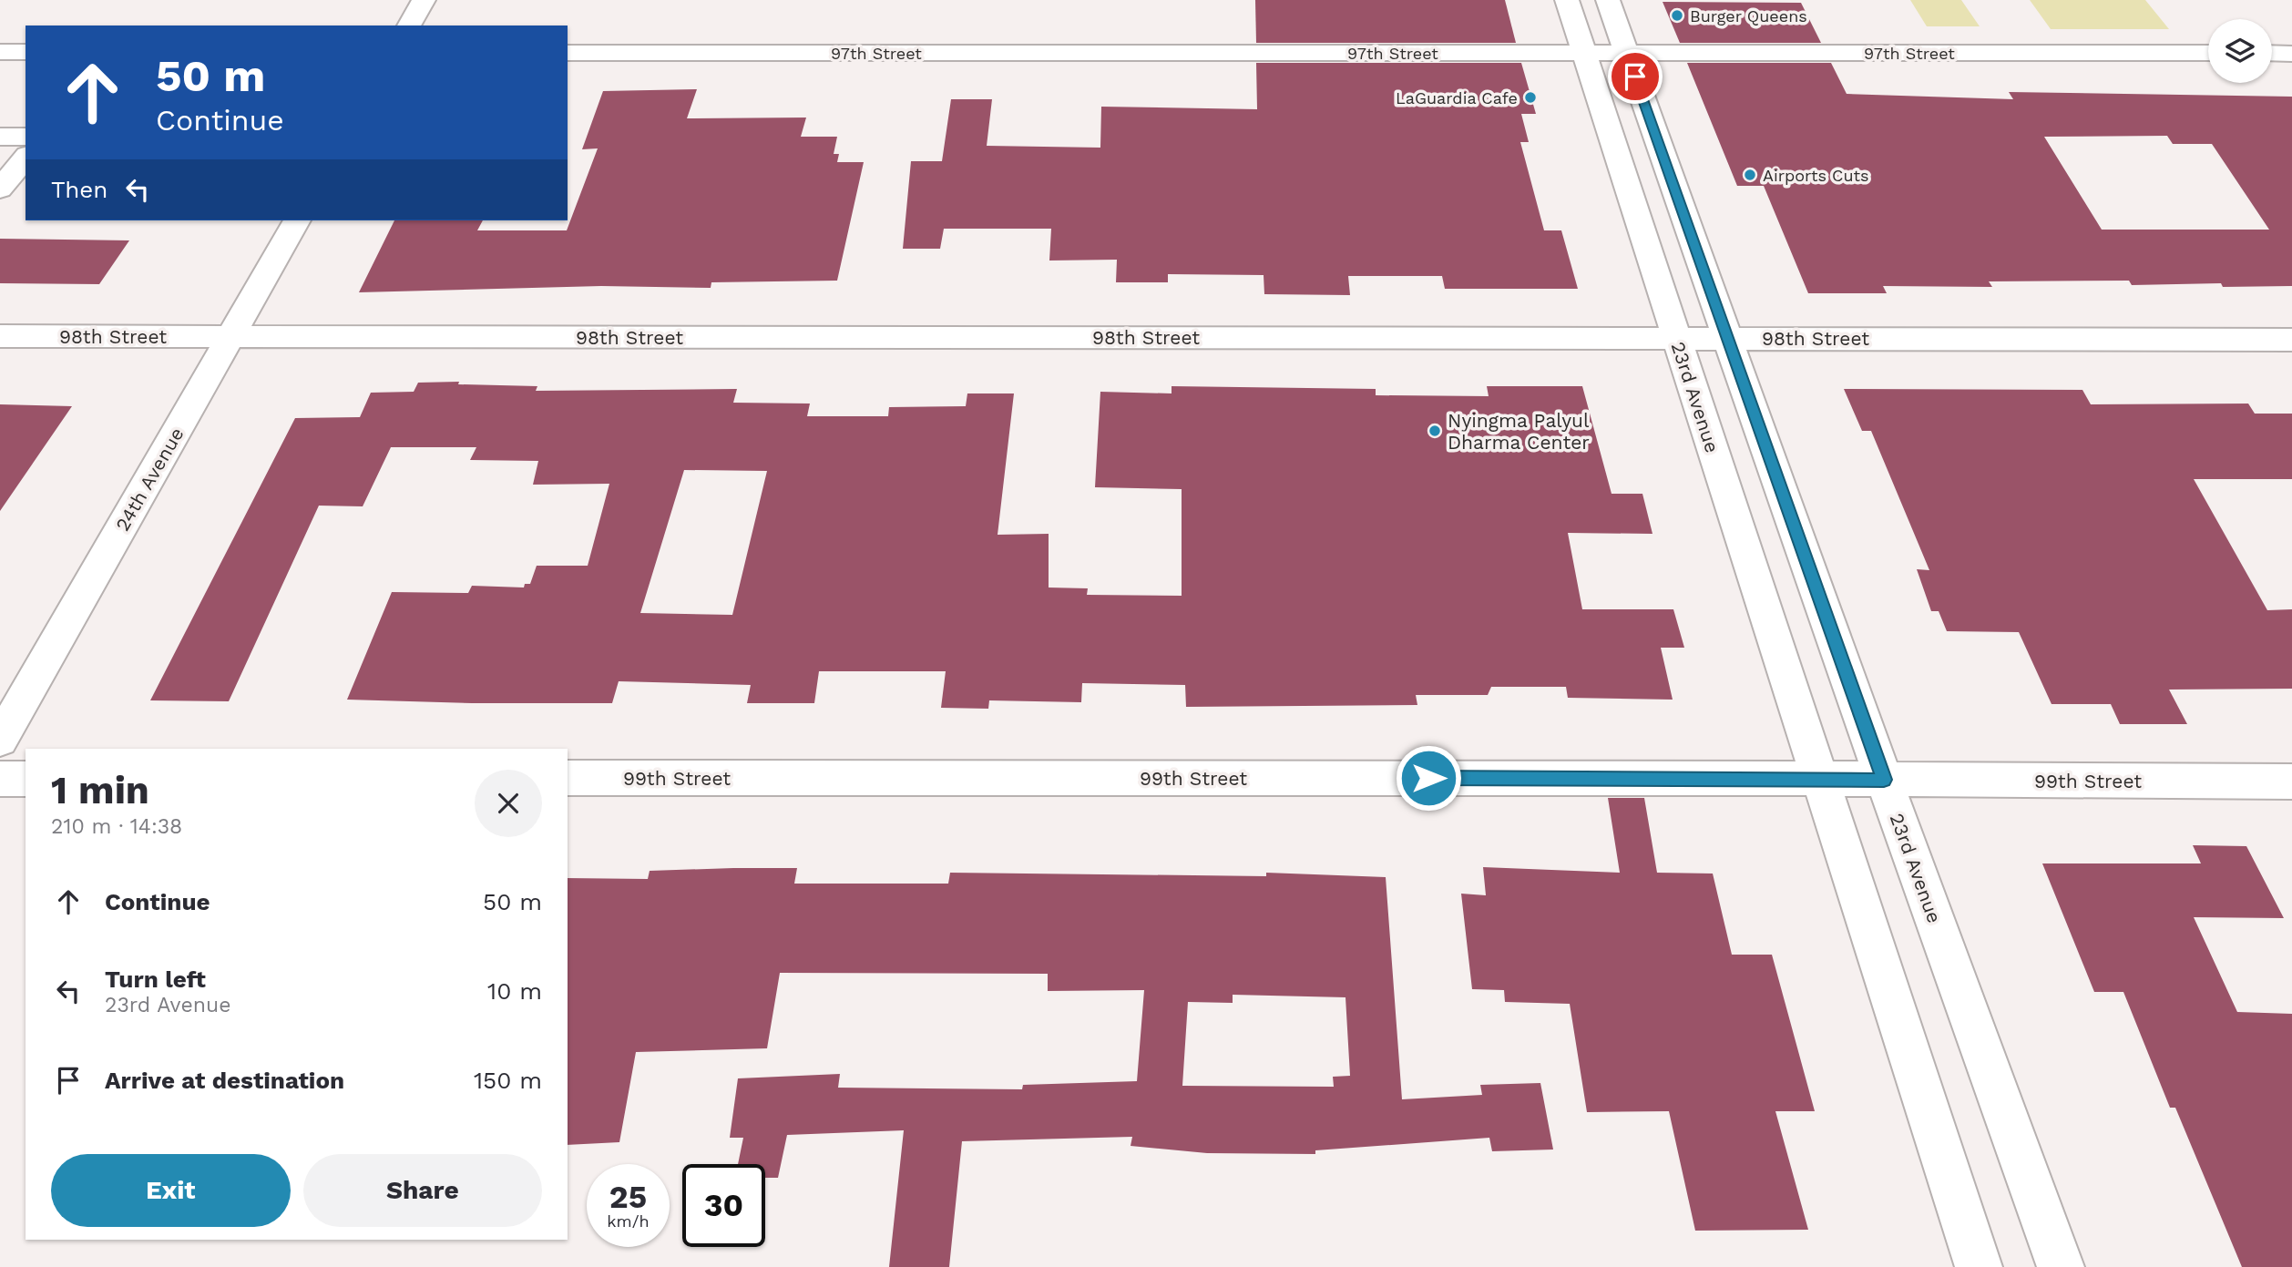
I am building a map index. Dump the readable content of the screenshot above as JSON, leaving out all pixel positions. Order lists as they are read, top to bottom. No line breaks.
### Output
{"streets":{"street":["97th Street","98th Street","23rd Avenue","24th Avenue","99th Street"]},"crossings":[["97th Street","23rd Avenue"],["98th Street","23rd Avenue"],["98th Street","24th Avenue"],["23rd Avenue","99th Street"]],"places":["Burger Queens","LaGuardia Cafe","Airports Cuts","Nyingma Palyul Dharma Center"],"page":{"turn":["50 m","Continue"],"then":"Then","heading":["1 min","210 m · 14:38"],"list":[{"name":"Continue","value":"50 m"},{"name":"Turn left","note":"23rd Avenue","value":"10 m"},{"name":"Arrive at destination","value":"150 m"}],"buttons":["Exit","Share"],"speed":"25 km/h","limit":"30"}}
